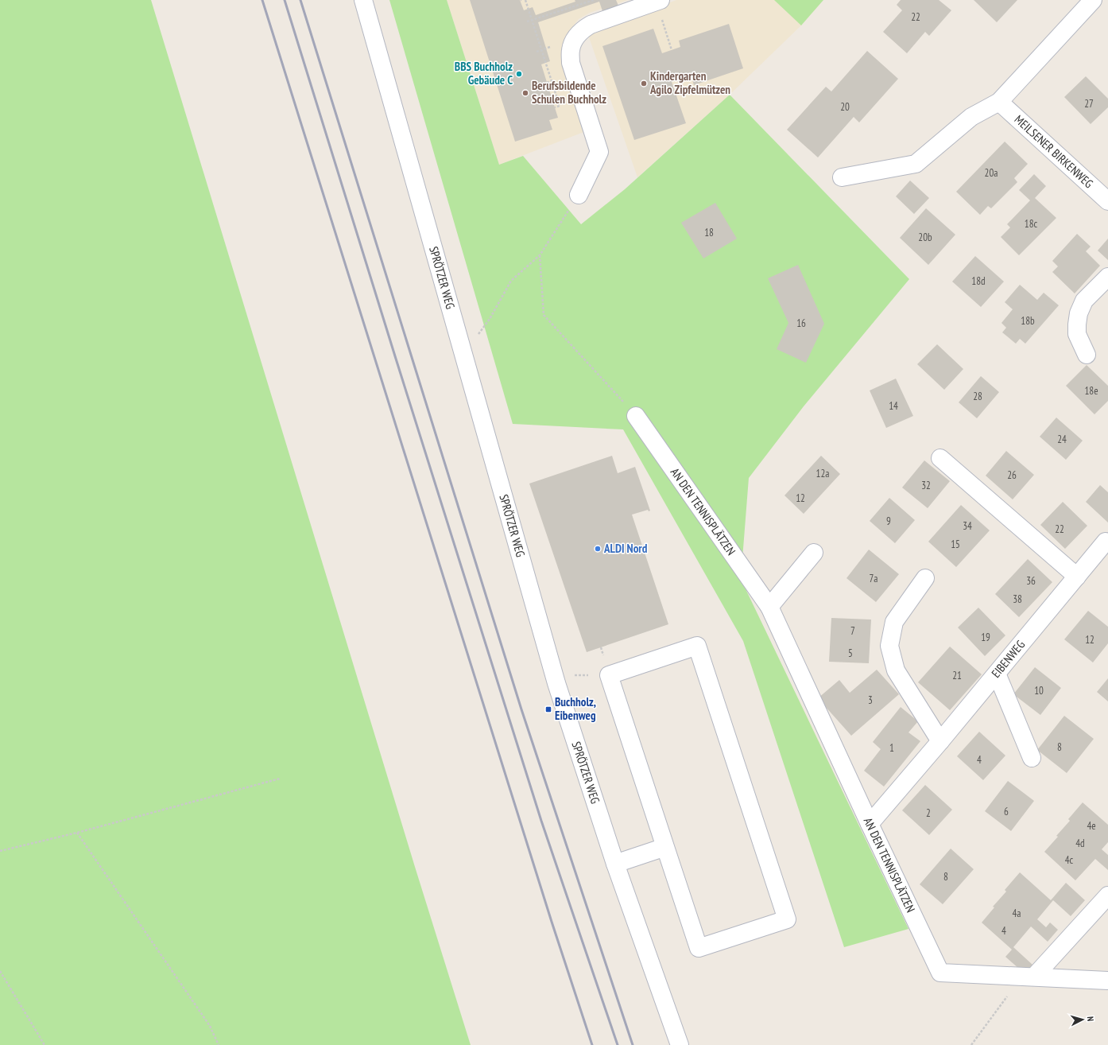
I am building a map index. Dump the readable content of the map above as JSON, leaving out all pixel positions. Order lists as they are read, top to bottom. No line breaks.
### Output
{"streets":{"street":["MEILSENER BIRKENWEG","SPRÖTZER WEG","AN DEN TENNISPLÄTZEN","EIBENWEG"]},"crossings":[["AN DEN TENNISPLÄTZEN","EIBENWEG"]],"places":{"other":["BBS Buchholz Gebäude C","Kindergarten Agilo Zipfelmützen","Berufsbildende Schulen Buchholz","ALDI Nord"],"transit":["Buchholz, Eibenweg"]},"house_numbers":["22","27","20","20a","18c","18","20b","18d","18b","16","18e","28","14","24","12a","26","32","12","9","34","22","15","7a","36","38","7","19","12","5","21","10","3","8","1","4","6","2","4e","4d","4c","8","4a","4"],"north":"right"}
